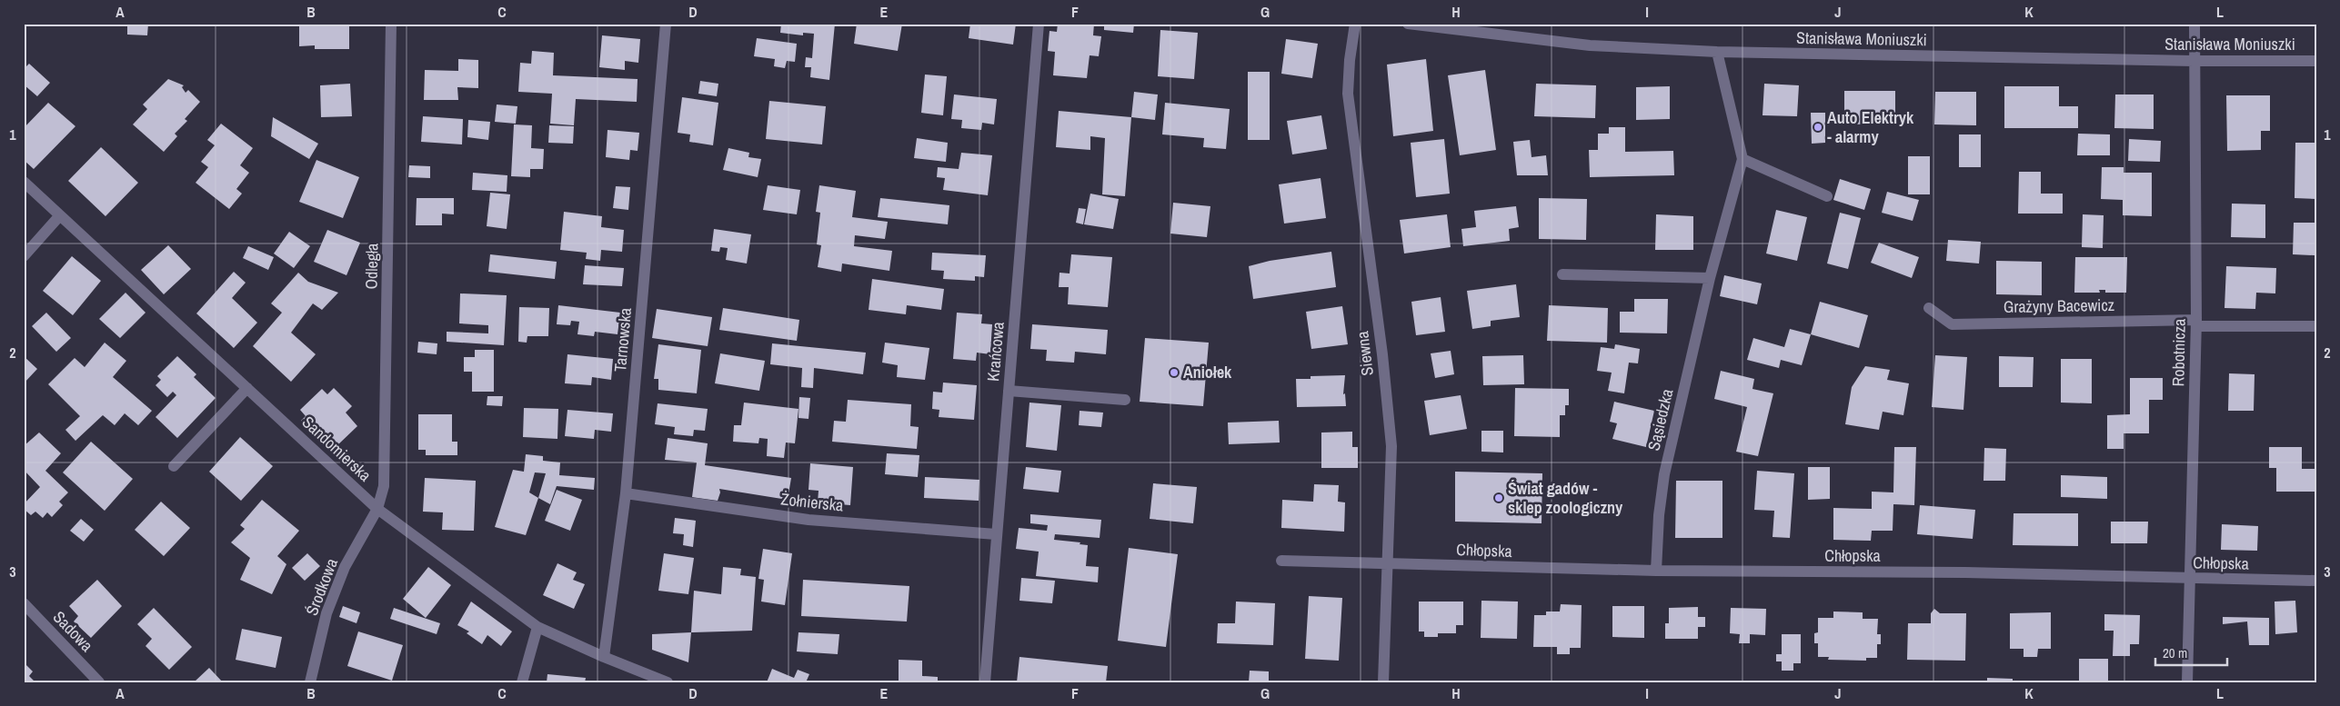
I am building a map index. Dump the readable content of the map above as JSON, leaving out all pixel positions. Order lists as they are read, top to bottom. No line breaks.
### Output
{"streets":{"street":["Stanisława Moniuszki","Odległa","Grażyny Bacewicz","Tarnowska","Krańcowa","Robotnicza","Siewna","Sąsiedzka","Sandomierska","Żołnierska","Chłopska","Środkowa","Sadowa"]},"crossings":[["Stanisława Moniuszki","Robotnicza"],["Stanisława Moniuszki","Sąsiedzka"],["Odległa","Sandomierska"],["Odległa","Środkowa"],["Grażyny Bacewicz","Robotnicza"],["Tarnowska","Sandomierska"],["Tarnowska","Żołnierska"],["Krańcowa","Żołnierska"],["Robotnicza","Chłopska"],["Siewna","Chłopska"],["Sąsiedzka","Chłopska"],["Sandomierska","Środkowa"]],"places":["Auto Elektryk - alarmy","Aniołek","Świat gadów - sklep zoologiczny"],"scale_bar":"20 m","grid":{"columns":["A","B","C","D","E","F","G","H","I","J","K","L"],"rows":["1","2","3"]}}
